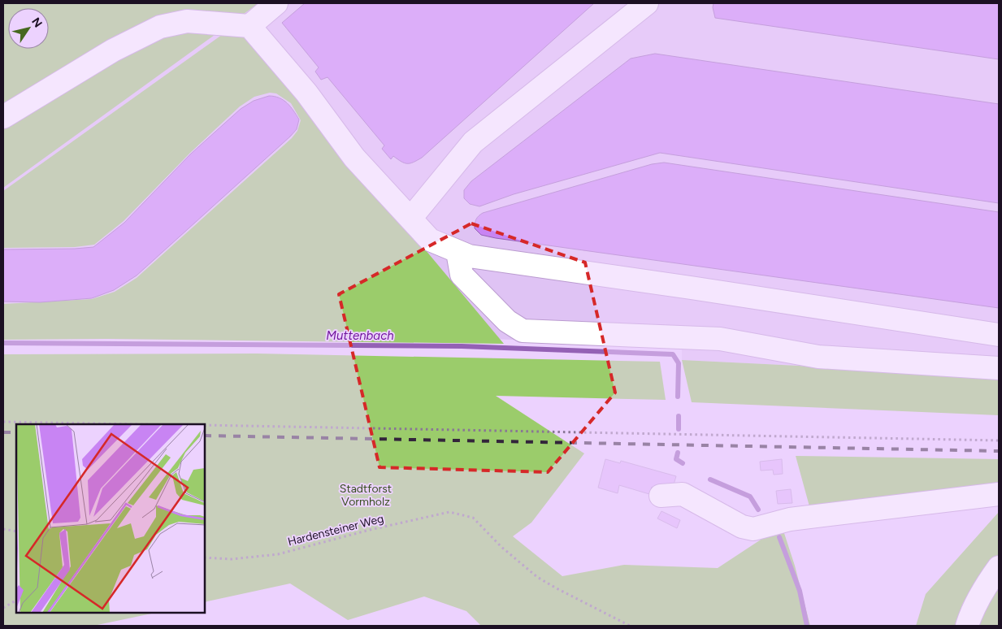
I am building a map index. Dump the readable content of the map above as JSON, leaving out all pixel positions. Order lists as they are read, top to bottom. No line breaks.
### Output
{"streets":{"path":["Hardensteiner Weg"]},"water":["Muttenbach"],"parks":["Stadtforst Vormholz"],"north":"top right"}
